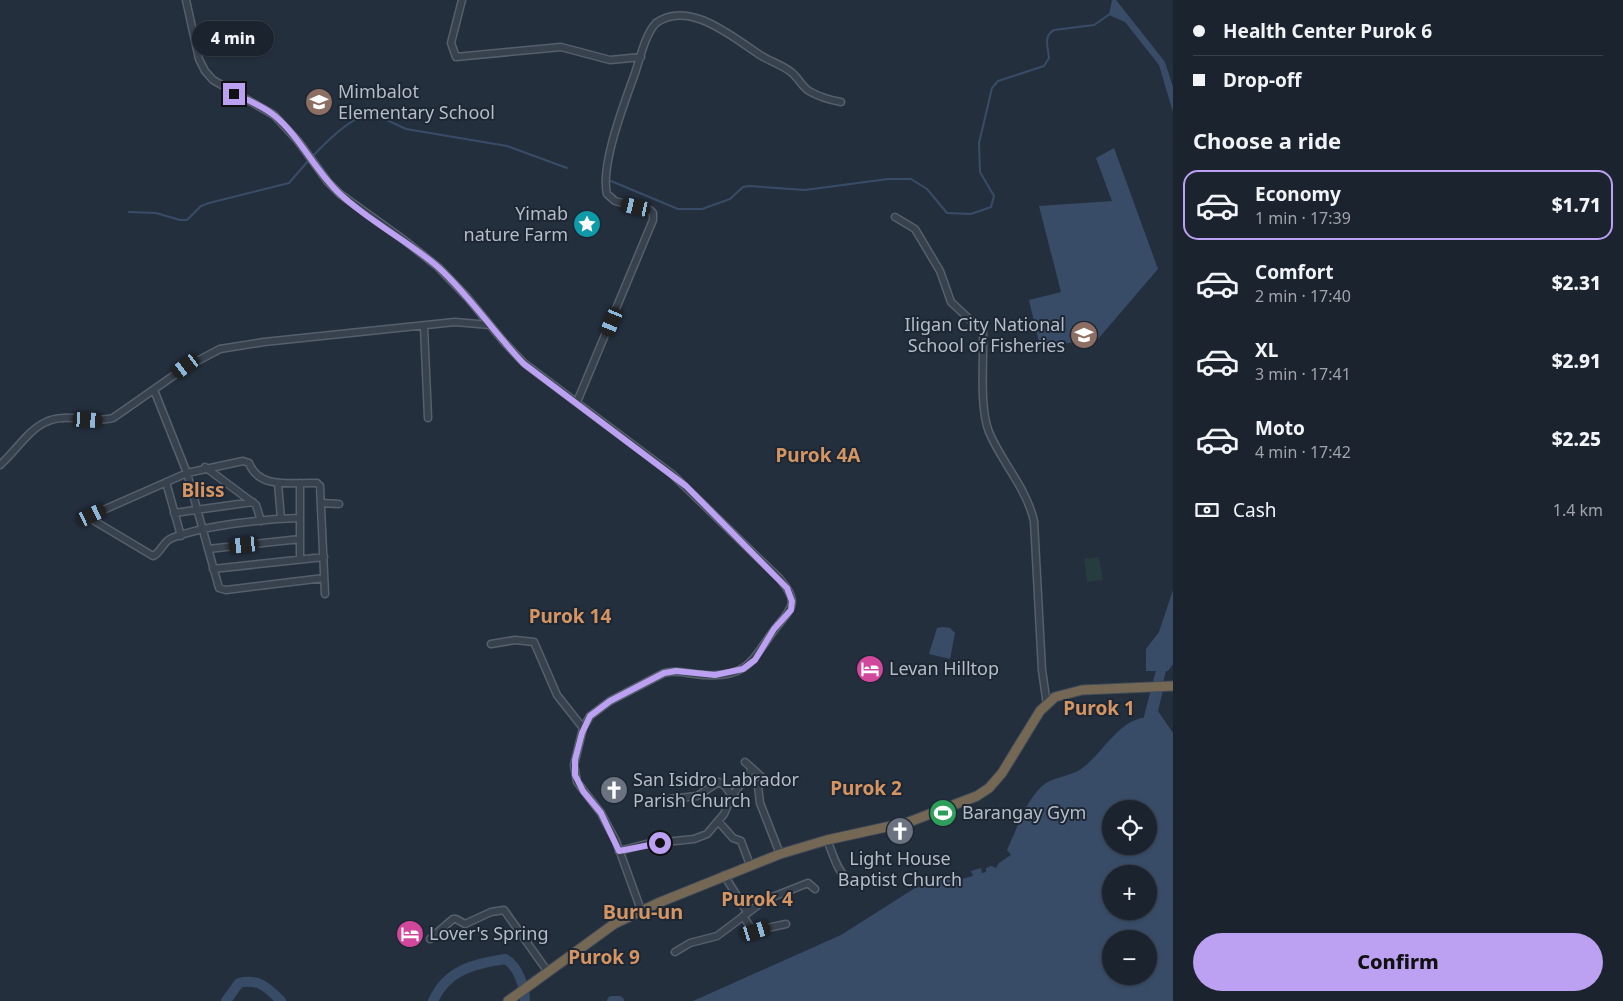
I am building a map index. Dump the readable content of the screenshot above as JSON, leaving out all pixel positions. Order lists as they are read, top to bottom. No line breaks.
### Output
{"districts":["Purok 4A","Bliss","Purok 14","Purok 1","Purok 2","Purok 4","Buru-un","Purok 9"],"places":{"school or university":["Mimbalot Elementary School","Iligan City National School of Fisheries"],"place":["Yimab nature Farm"],"hotel":["Levan Hilltop","Lover's Spring"],"church":["San Isidro Labrador Parish Church","Light House Baptist Church"],"sports":["Barangay Gym"]},"page":{"banner":["Health Center Purok 6","Drop-off"],"bubble":"4 min","heading":"Choose a ride","list":[{"name":"Economy","note":"1 min · 17:39","value":"$1.71"},{"name":"Comfort","note":"2 min · 17:40","value":"$2.31"},{"name":"XL","note":"3 min · 17:41","value":"$2.91"},{"name":"Moto","note":"4 min · 17:42","value":"$2.25"}],"pay":["Cash","1.4 km"],"map_buttons":["+","−"],"buttons":"Confirm"}}
